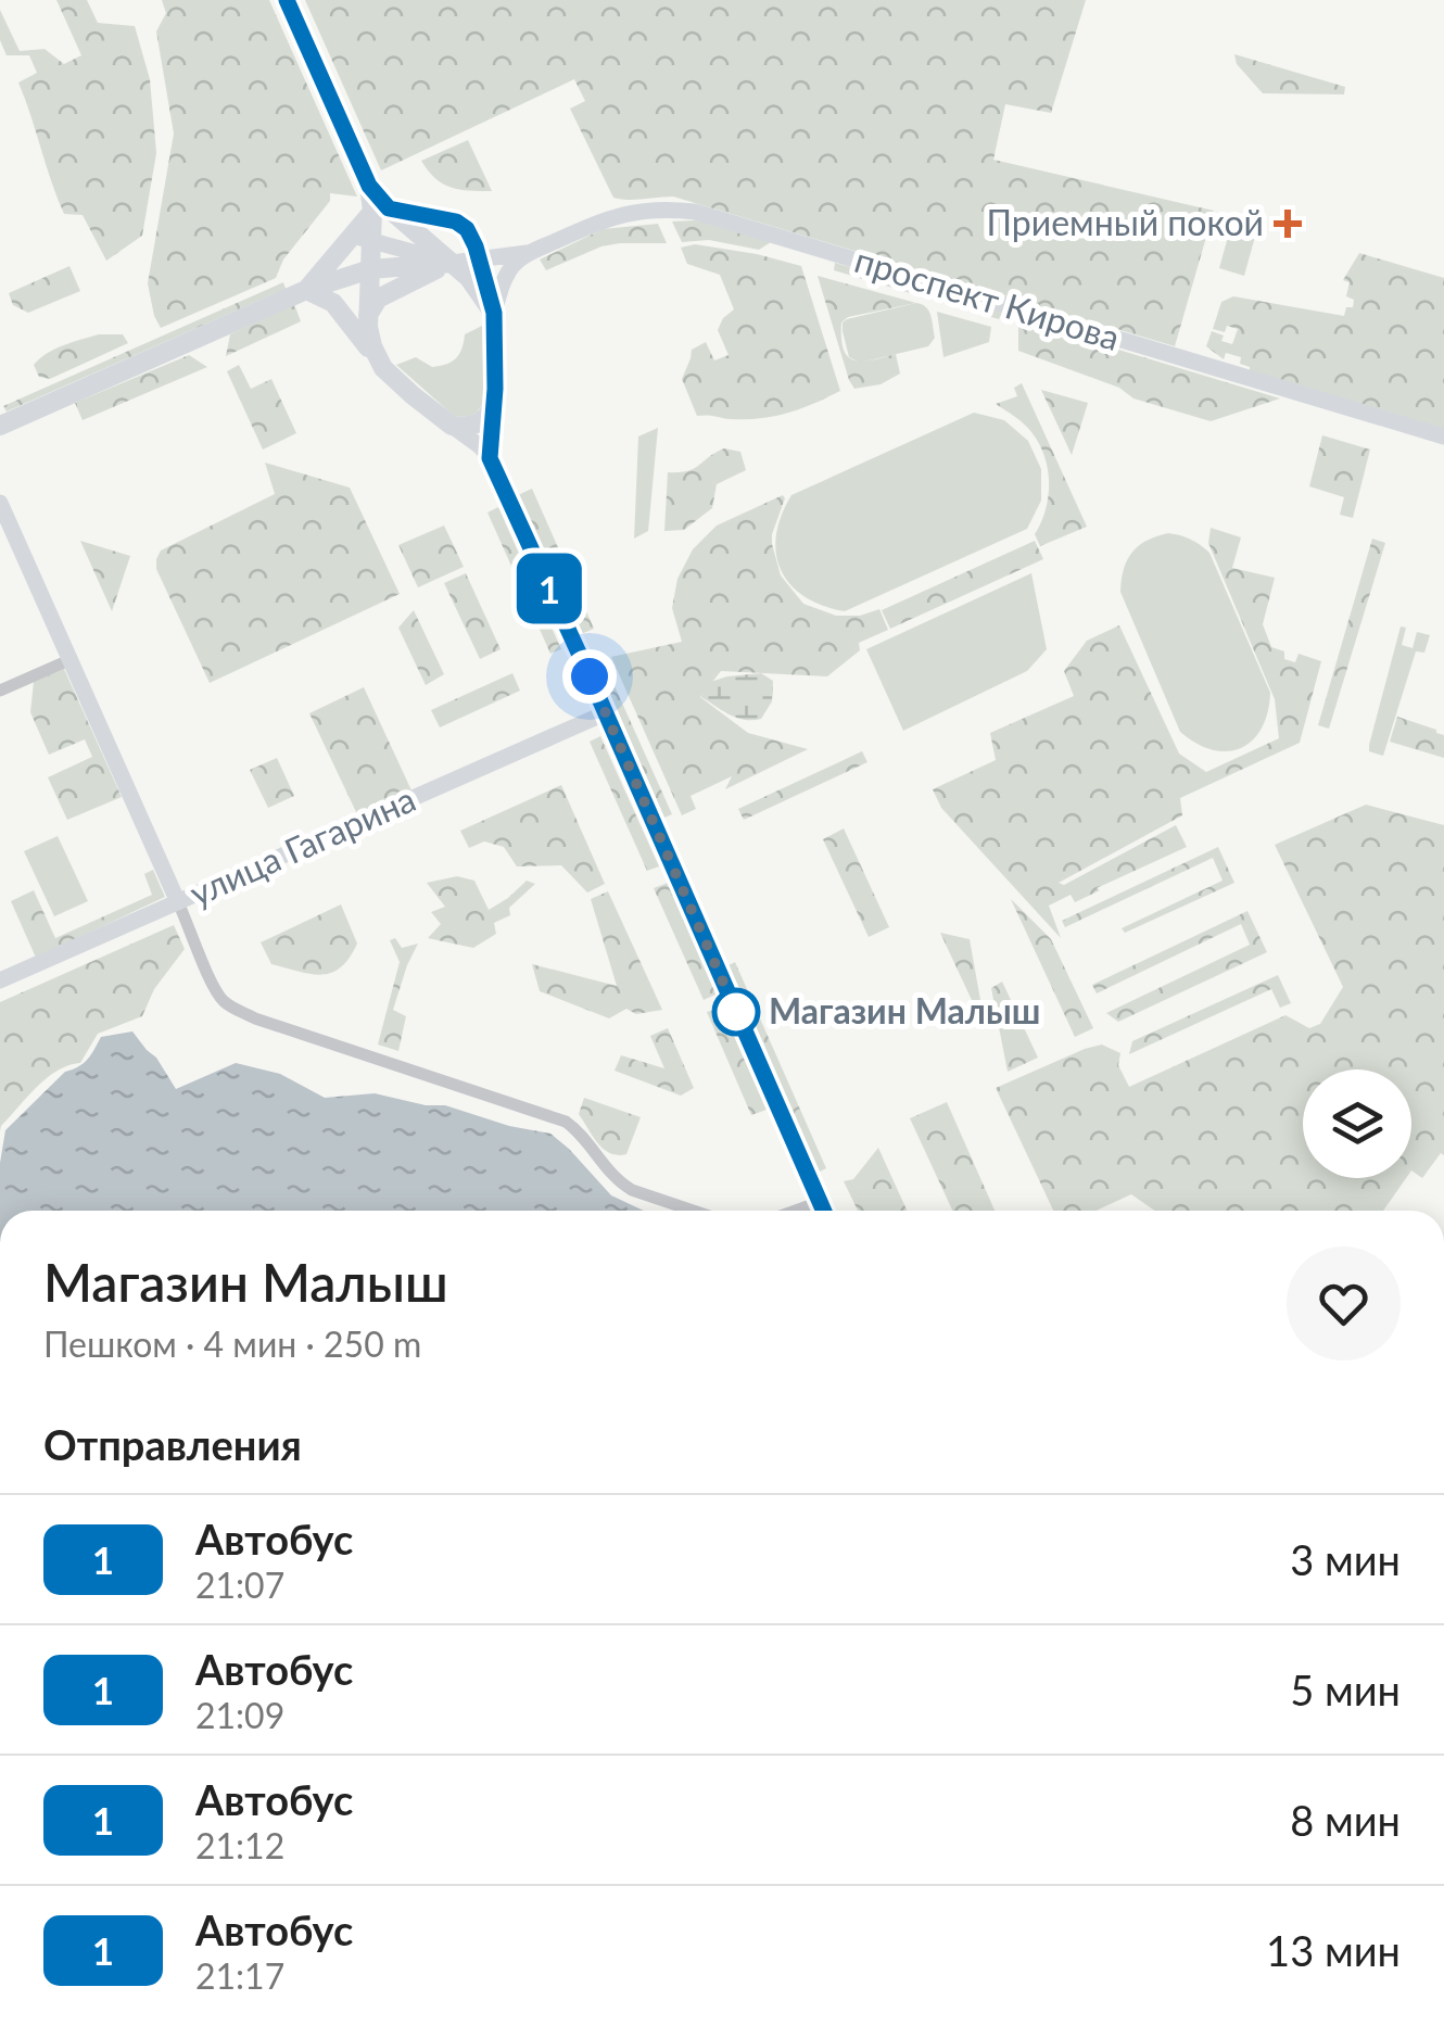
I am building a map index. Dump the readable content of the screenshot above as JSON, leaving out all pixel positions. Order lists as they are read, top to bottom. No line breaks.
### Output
{"streets":{"main road":["проспект Кирова","улица Гагарина"]},"places":{"health":["Приемный покой"],"other":["Магазин Малыш"]},"lines":["bus line 1"],"page":{"on_map":"1","heading":[["Магазин Малыш","Пешком · 4 мин · 250 m"],"Отправления"],"list":[{"mark":"1","name":"Автобус","note":"21:07","value":"3 мин"},{"mark":"1","name":"Автобус","note":"21:09","value":"5 мин"},{"mark":"1","name":"Автобус","note":"21:12","value":"8 мин"},{"mark":"1","name":"Автобус","note":"21:17","value":"13 мин"}]}}
